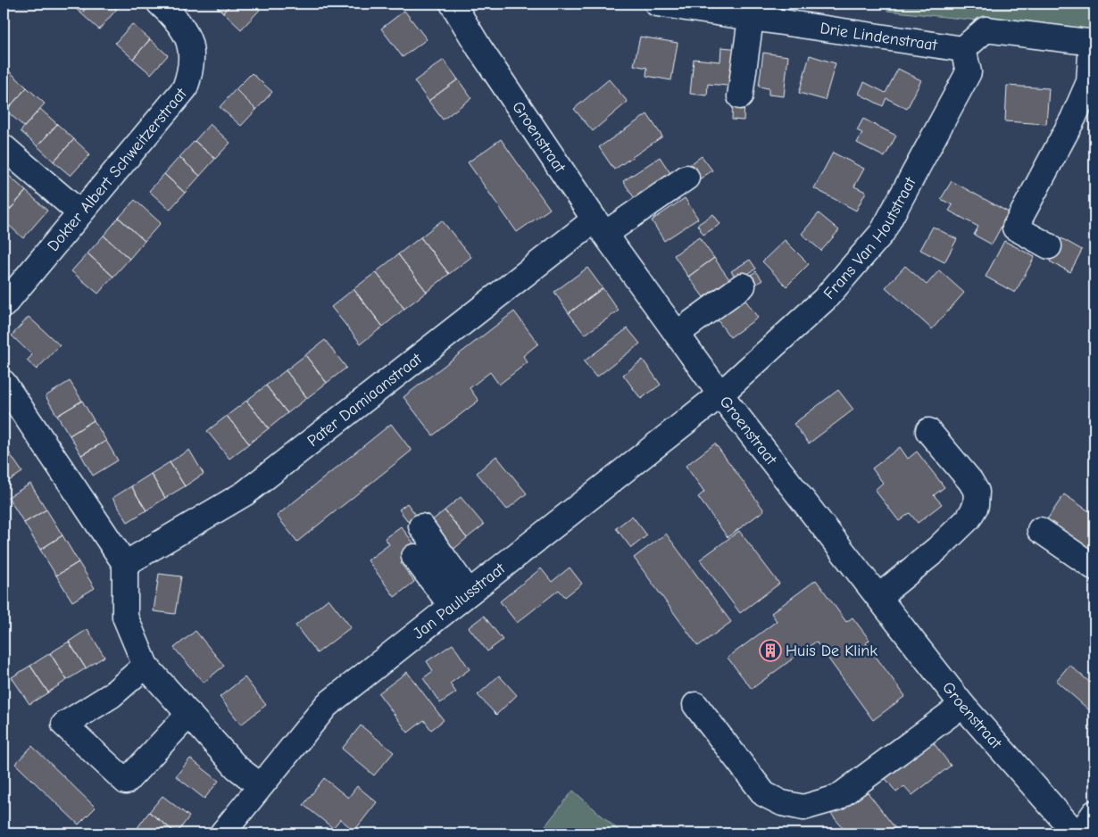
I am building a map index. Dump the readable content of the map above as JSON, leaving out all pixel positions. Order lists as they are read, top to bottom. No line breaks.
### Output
{"streets":{"street":["Drie Lindenstraat","Groenstraat","Dokter Albert Schweitzerstraat","Frans Van Houtstraat","Pater Damiaanstraat","Jan Paulusstraat"]},"crossings":[["Drie Lindenstraat","Frans Van Houtstraat"],["Groenstraat","Frans Van Houtstraat"],["Groenstraat","Pater Damiaanstraat"],["Groenstraat","Jan Paulusstraat"],["Frans Van Houtstraat","Jan Paulusstraat"]],"places":{"building":["Huis De Klink"]}}
